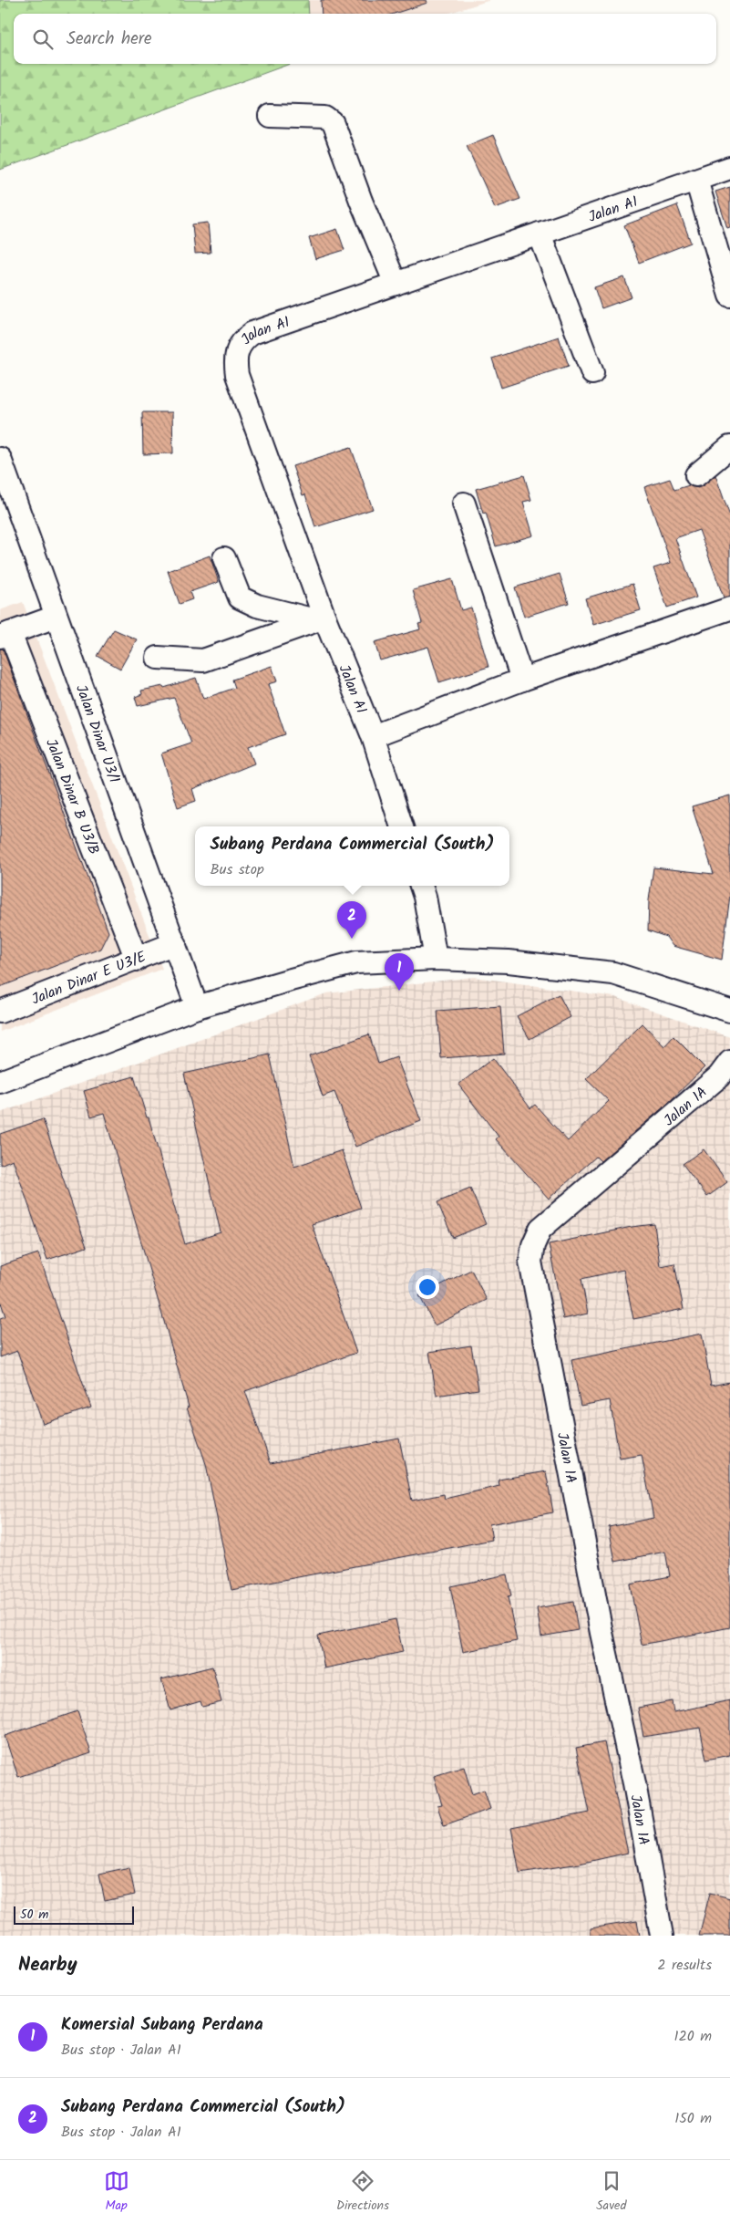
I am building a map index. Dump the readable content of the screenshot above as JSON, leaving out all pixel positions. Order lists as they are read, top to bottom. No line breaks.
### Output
{"streets":{"street":["Jalan A1","Jalan Dinar U3/1","Jalan Dinar B U3/B","Jalan Dinar E U3/E","Jalan 1A"]},"crossings":[["Jalan Dinar U3/1","Jalan Dinar E U3/E"],["Jalan Dinar B U3/B","Jalan Dinar E U3/E"]],"scale_bar":"50 m","page":{"search":"Search here","popup":["Subang Perdana Commercial (South)","Bus stop"],"pins":["2","1"],"scale":"50 m","heading":["Nearby","2 results"],"list":[{"mark":"1","name":"Komersial Subang Perdana","note":"Bus stop · Jalan A1","value":"120 m"},{"mark":"2","name":"Subang Perdana Commercial (South)","note":"Bus stop · Jalan A1","value":"150 m"}],"nav":["Map","Directions","Saved"]}}
